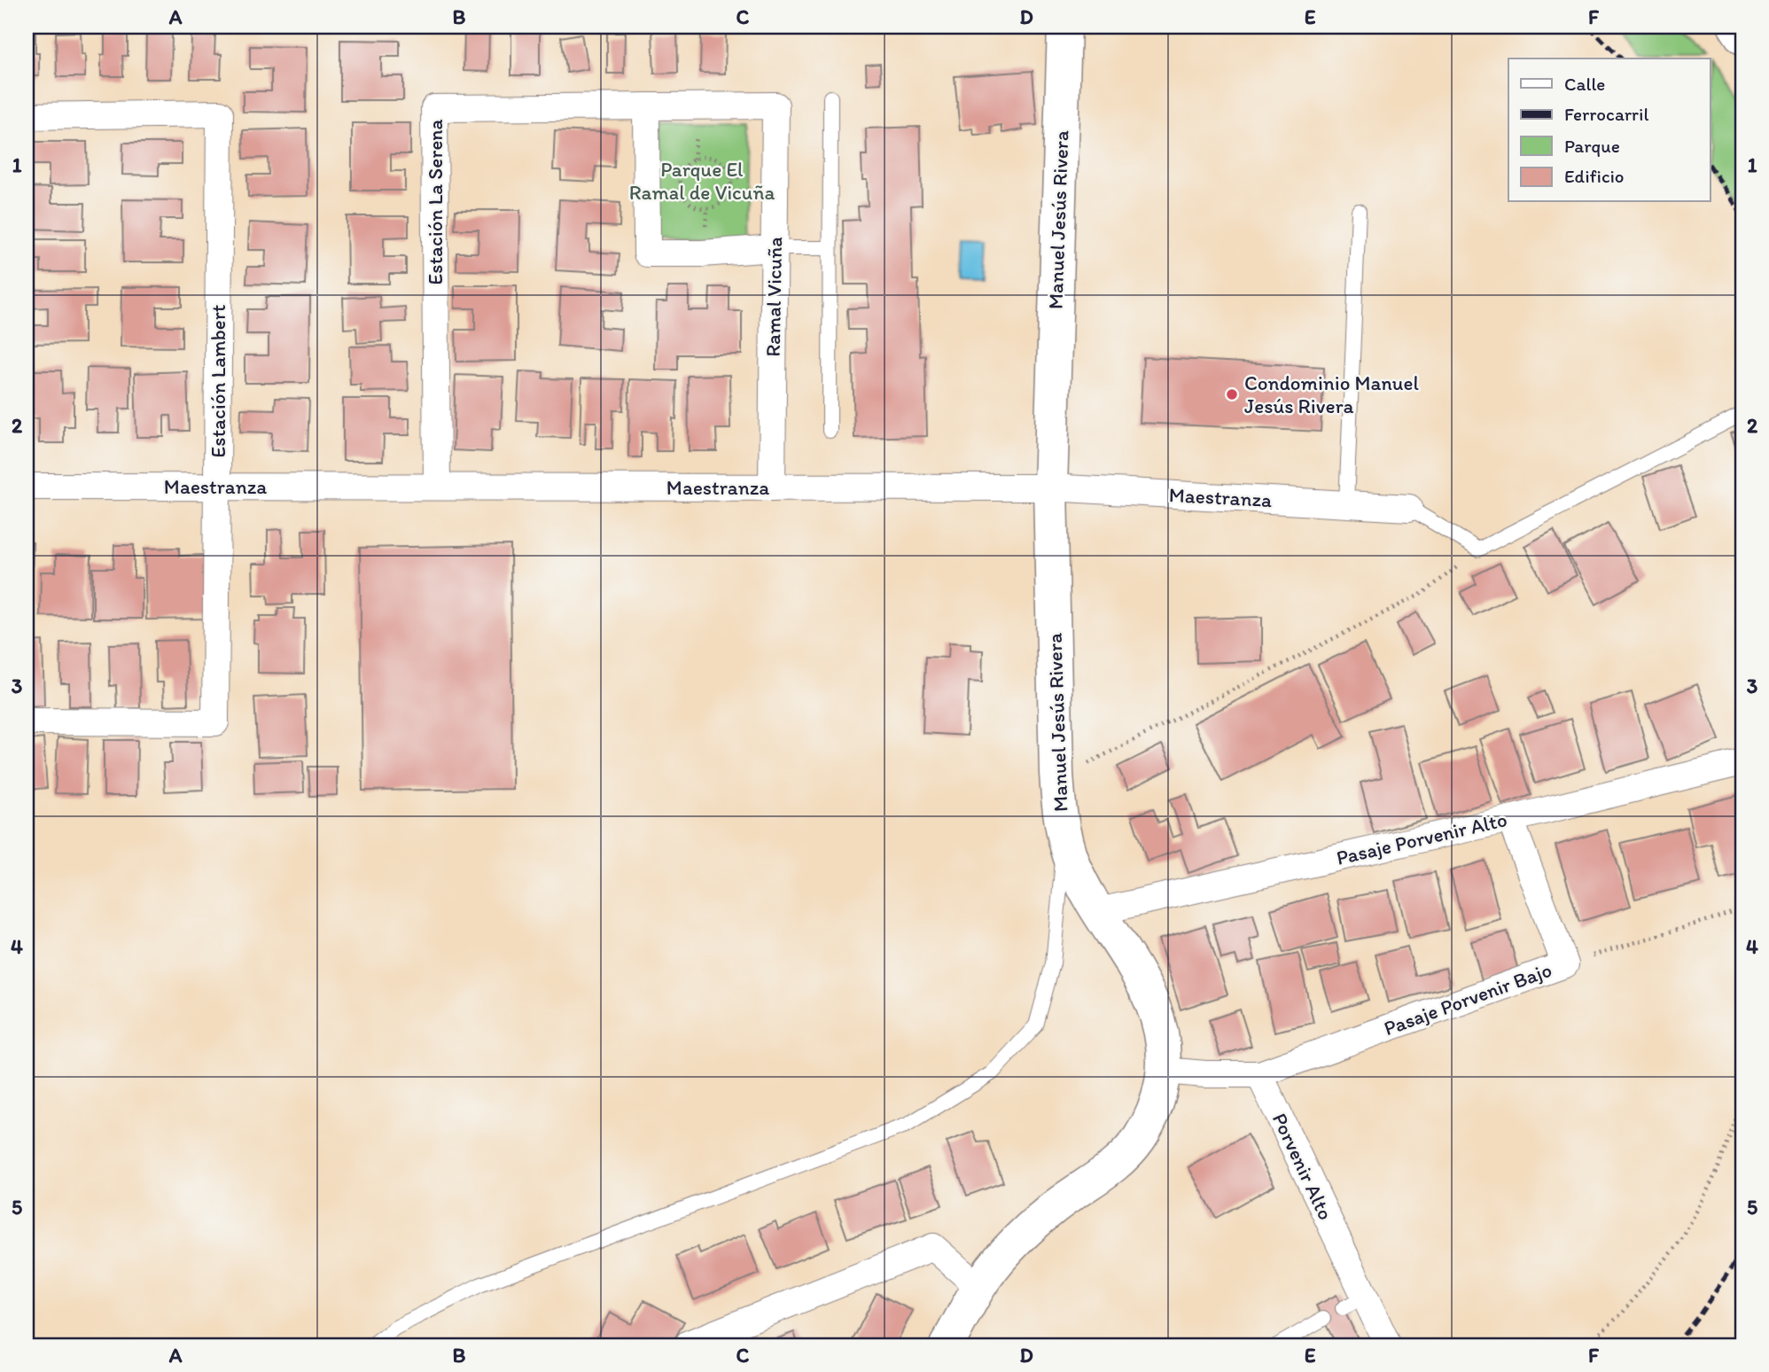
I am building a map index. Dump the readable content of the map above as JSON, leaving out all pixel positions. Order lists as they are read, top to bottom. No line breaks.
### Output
{"streets":{"main road":["Manuel Jesús Rivera"],"street":["Estación La Serena","Ramal Vicuña","Estación Lambert","Maestranza","Pasaje Porvenir Alto","Pasaje Porvenir Bajo","Porvenir Alto"]},"crossings":[["Estación La Serena","Ramal Vicuña"],["Estación La Serena","Maestranza"],["Manuel Jesús Rivera","Maestranza"],["Manuel Jesús Rivera","Pasaje Porvenir Alto"],["Ramal Vicuña","Maestranza"],["Estación Lambert","Maestranza"],["Pasaje Porvenir Alto","Pasaje Porvenir Bajo"],["Pasaje Porvenir Bajo","Porvenir Alto"]],"parks":["Parque El Ramal de Vicuña"],"places":["Condominio Manuel Jesús Rivera"],"legend":["Calle","Ferrocarril","Parque","Edificio"],"grid":{"columns":["A","B","C","D","E","F"],"rows":["1","2","3","4","5"]}}
